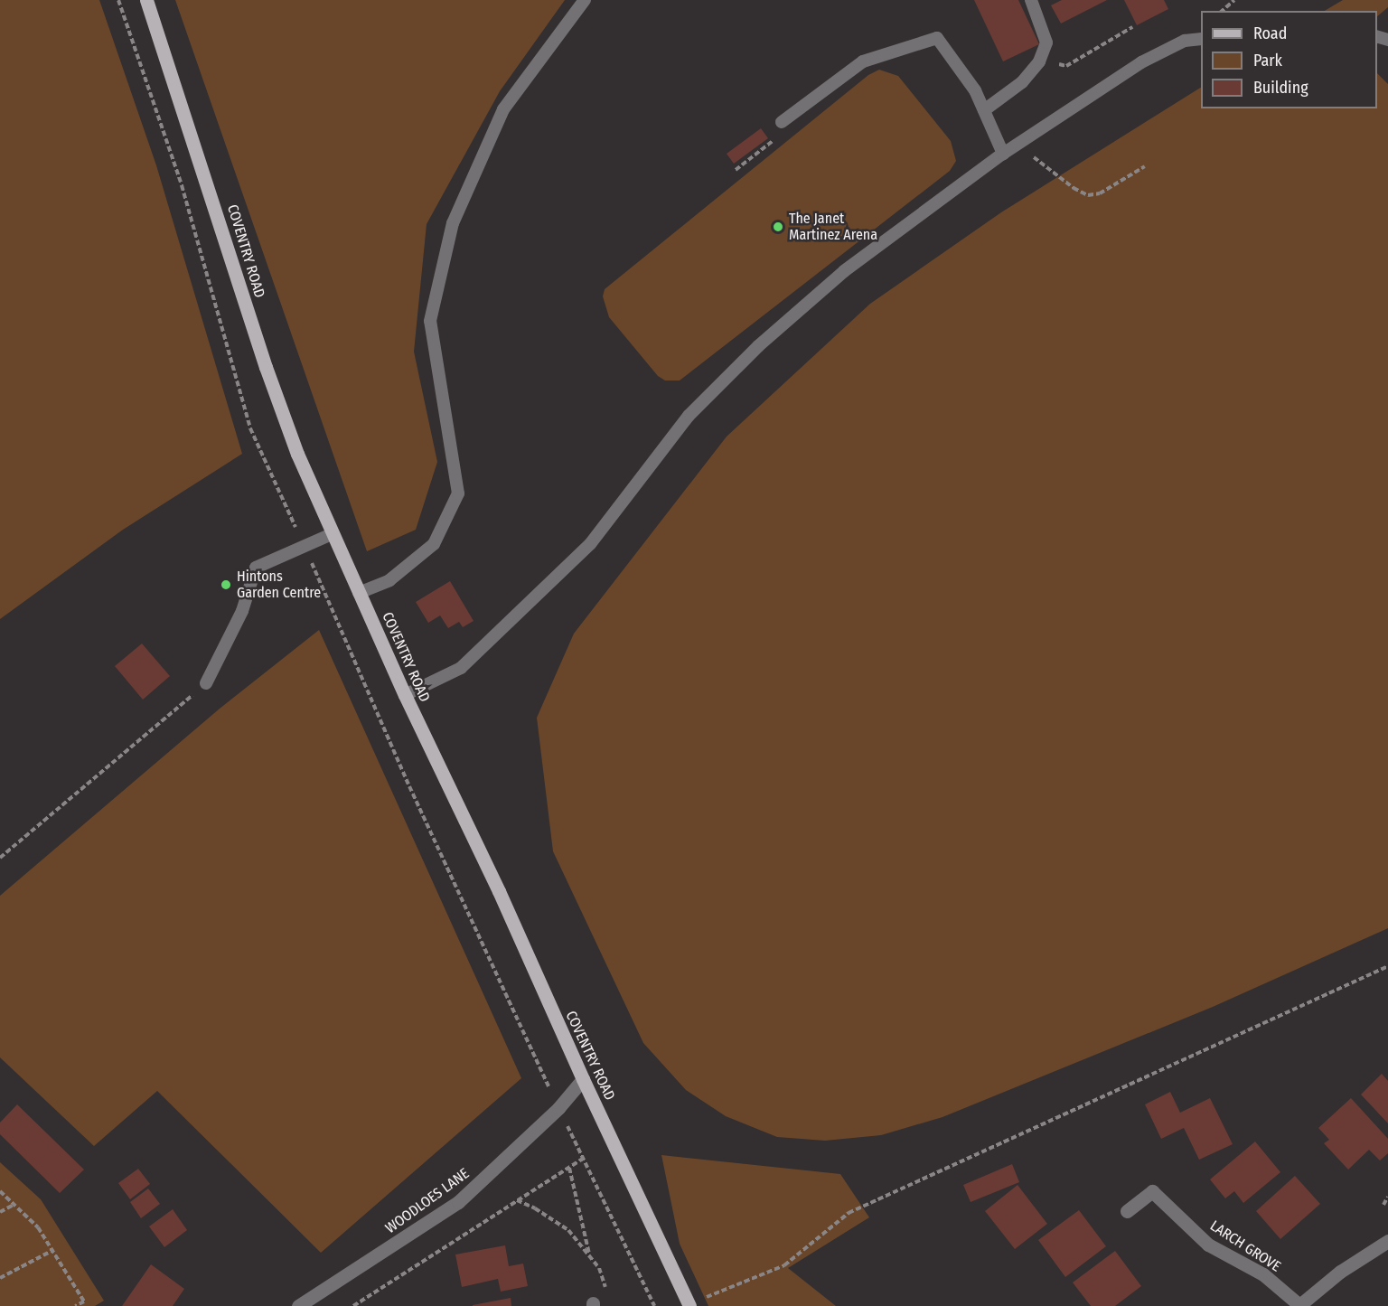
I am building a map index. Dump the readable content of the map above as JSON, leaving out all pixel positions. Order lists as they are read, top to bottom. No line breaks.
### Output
{"streets":{"main road":["COVENTRY ROAD"],"street":["WOODLOES LANE","LARCH GROVE"]},"crossings":[["COVENTRY ROAD","WOODLOES LANE"]],"places":["The Janet Martinez Arena","Hintons Garden Centre"],"legend":["Road","Park","Building"]}
